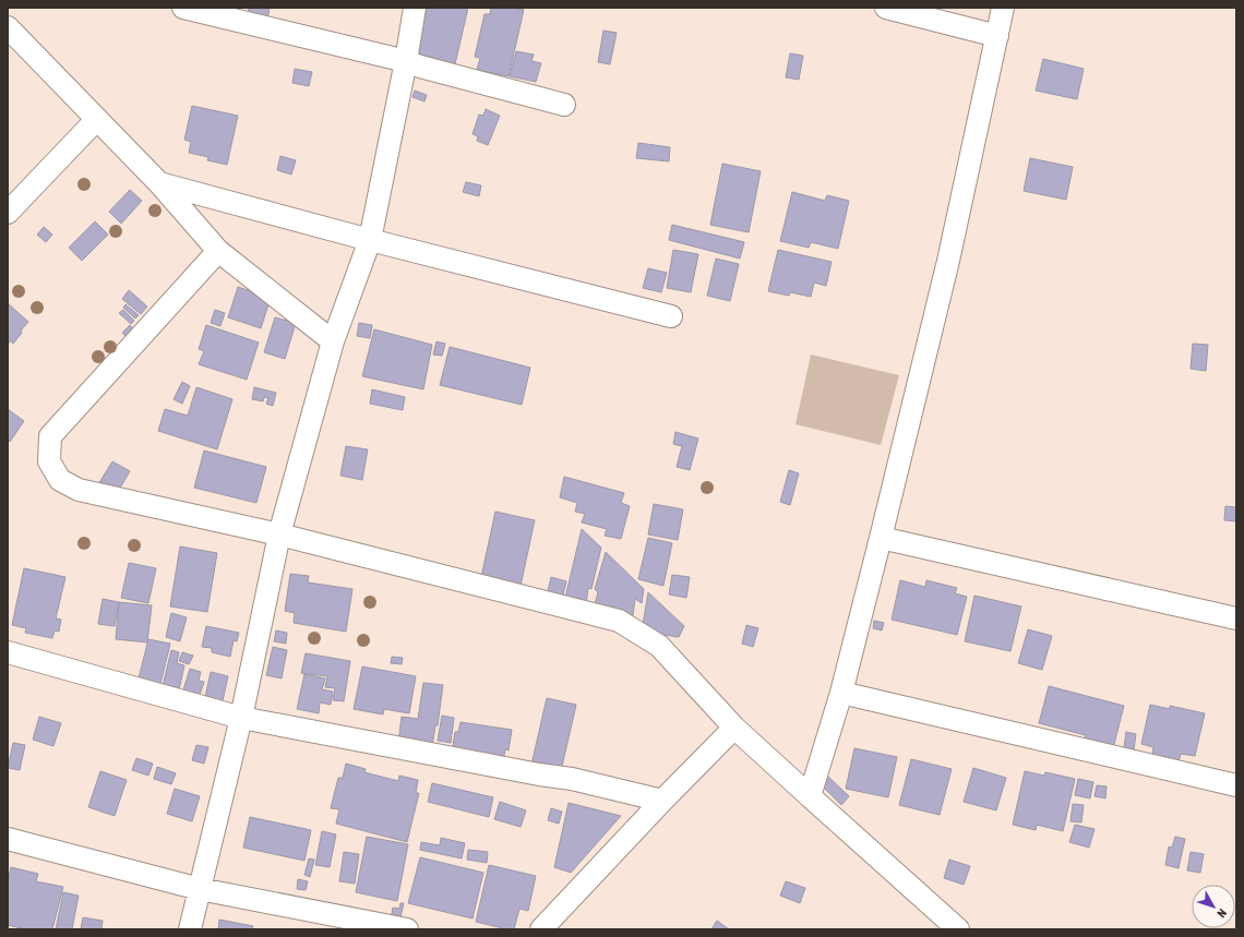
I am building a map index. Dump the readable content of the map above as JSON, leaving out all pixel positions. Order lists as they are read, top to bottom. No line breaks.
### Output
{"north":"bottom right"}
